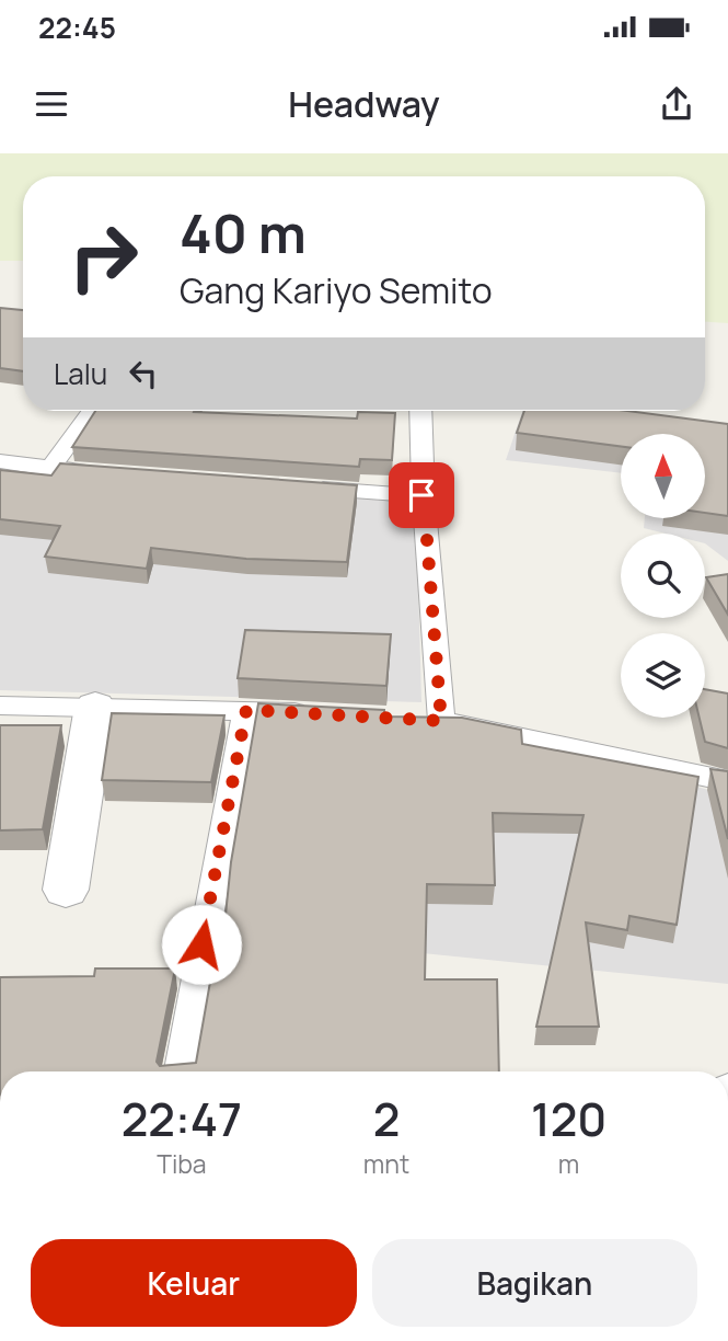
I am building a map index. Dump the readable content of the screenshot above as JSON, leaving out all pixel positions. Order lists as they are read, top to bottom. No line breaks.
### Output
{"north":"top","page":{"status":"22:45","header":"Headway","turn":["40 m","Gang Kariyo Semito"],"then":"Lalu","eta":["22:47","Tiba","2","mnt","120","m"],"buttons":["Keluar","Bagikan"]}}
